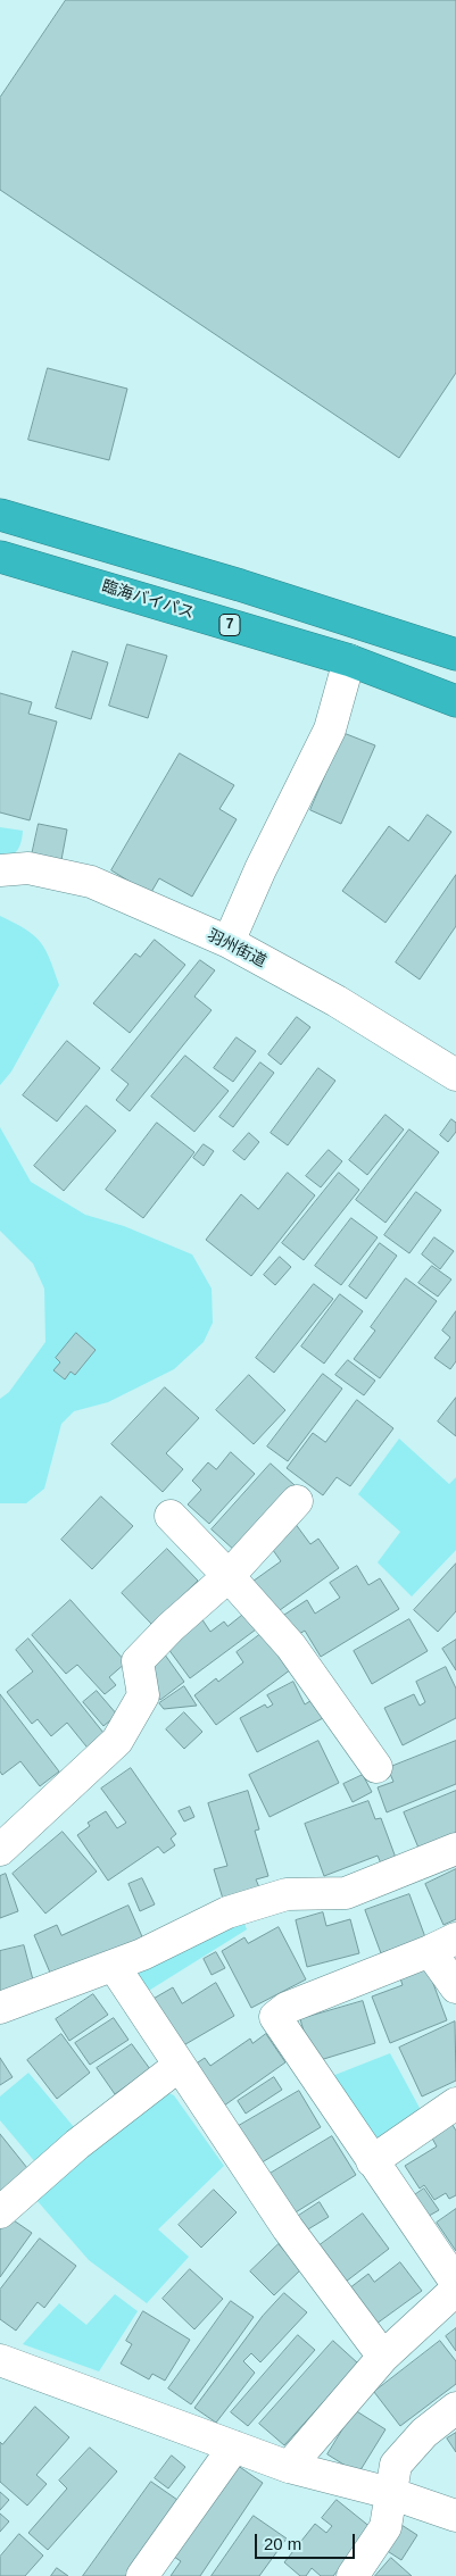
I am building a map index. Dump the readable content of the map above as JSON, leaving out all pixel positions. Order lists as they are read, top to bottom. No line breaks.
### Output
{"streets":{"highway":["臨海バイパス","7"],"street":["羽州街道"]},"scale_bar":"20 m"}
